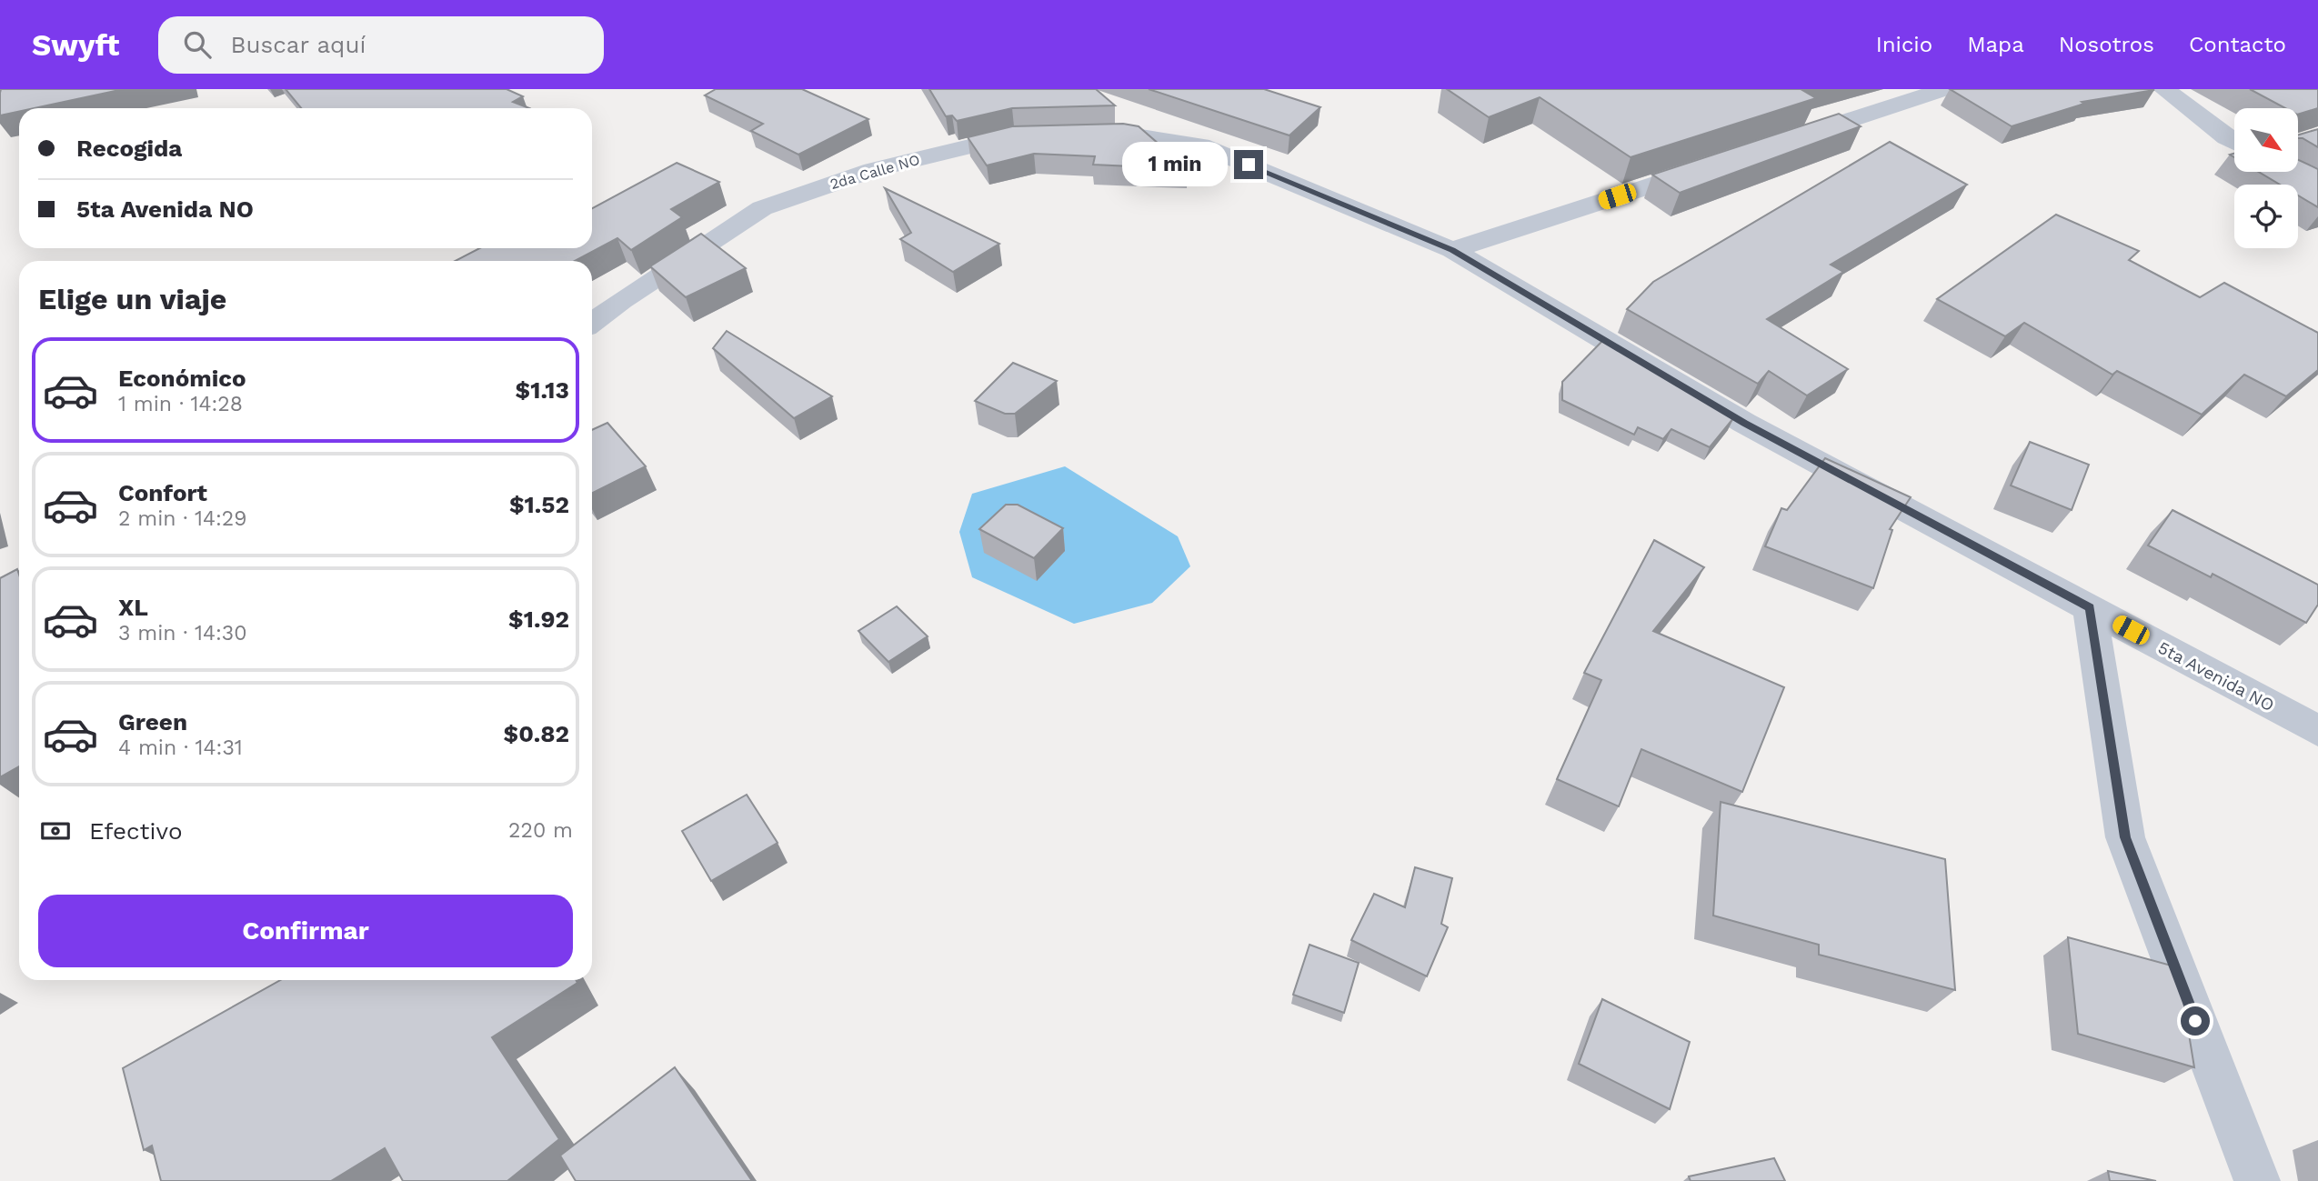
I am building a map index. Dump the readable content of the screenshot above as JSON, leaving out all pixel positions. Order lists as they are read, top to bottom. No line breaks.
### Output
{"streets":{"street":["2da Calle NO","5ta Avenida NO"]},"north":"bottom right","page":{"header":"Swyft","search":"Buscar aquí","nav":["Inicio","Mapa","Nosotros","Contacto"],"banner":["Recogida","5ta Avenida NO"],"bubble":"1 min","heading":"Elige un viaje","list":[{"name":"Económico","note":"1 min · 14:28","value":"$1.13"},{"name":"Confort","note":"2 min · 14:29","value":"$1.52"},{"name":"XL","note":"3 min · 14:30","value":"$1.92"},{"name":"Green","note":"4 min · 14:31","value":"$0.82"}],"pay":["Efectivo","220 m"],"buttons":"Confirmar"}}
